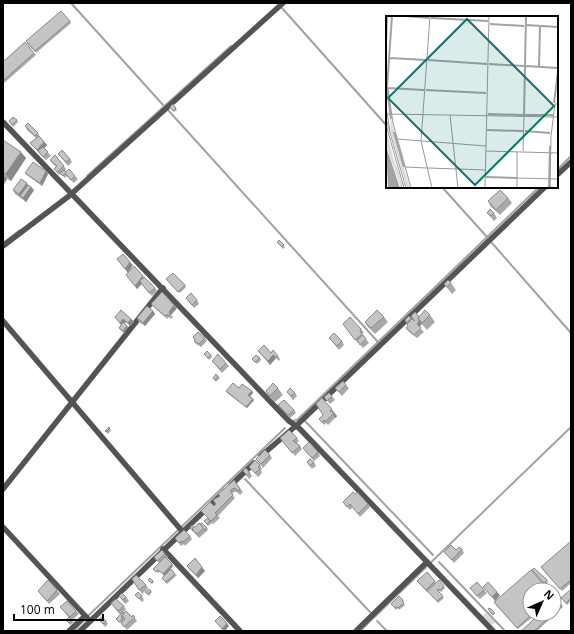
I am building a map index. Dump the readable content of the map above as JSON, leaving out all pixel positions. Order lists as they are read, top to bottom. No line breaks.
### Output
{"scale_bar":"100 m","north":"top right"}
